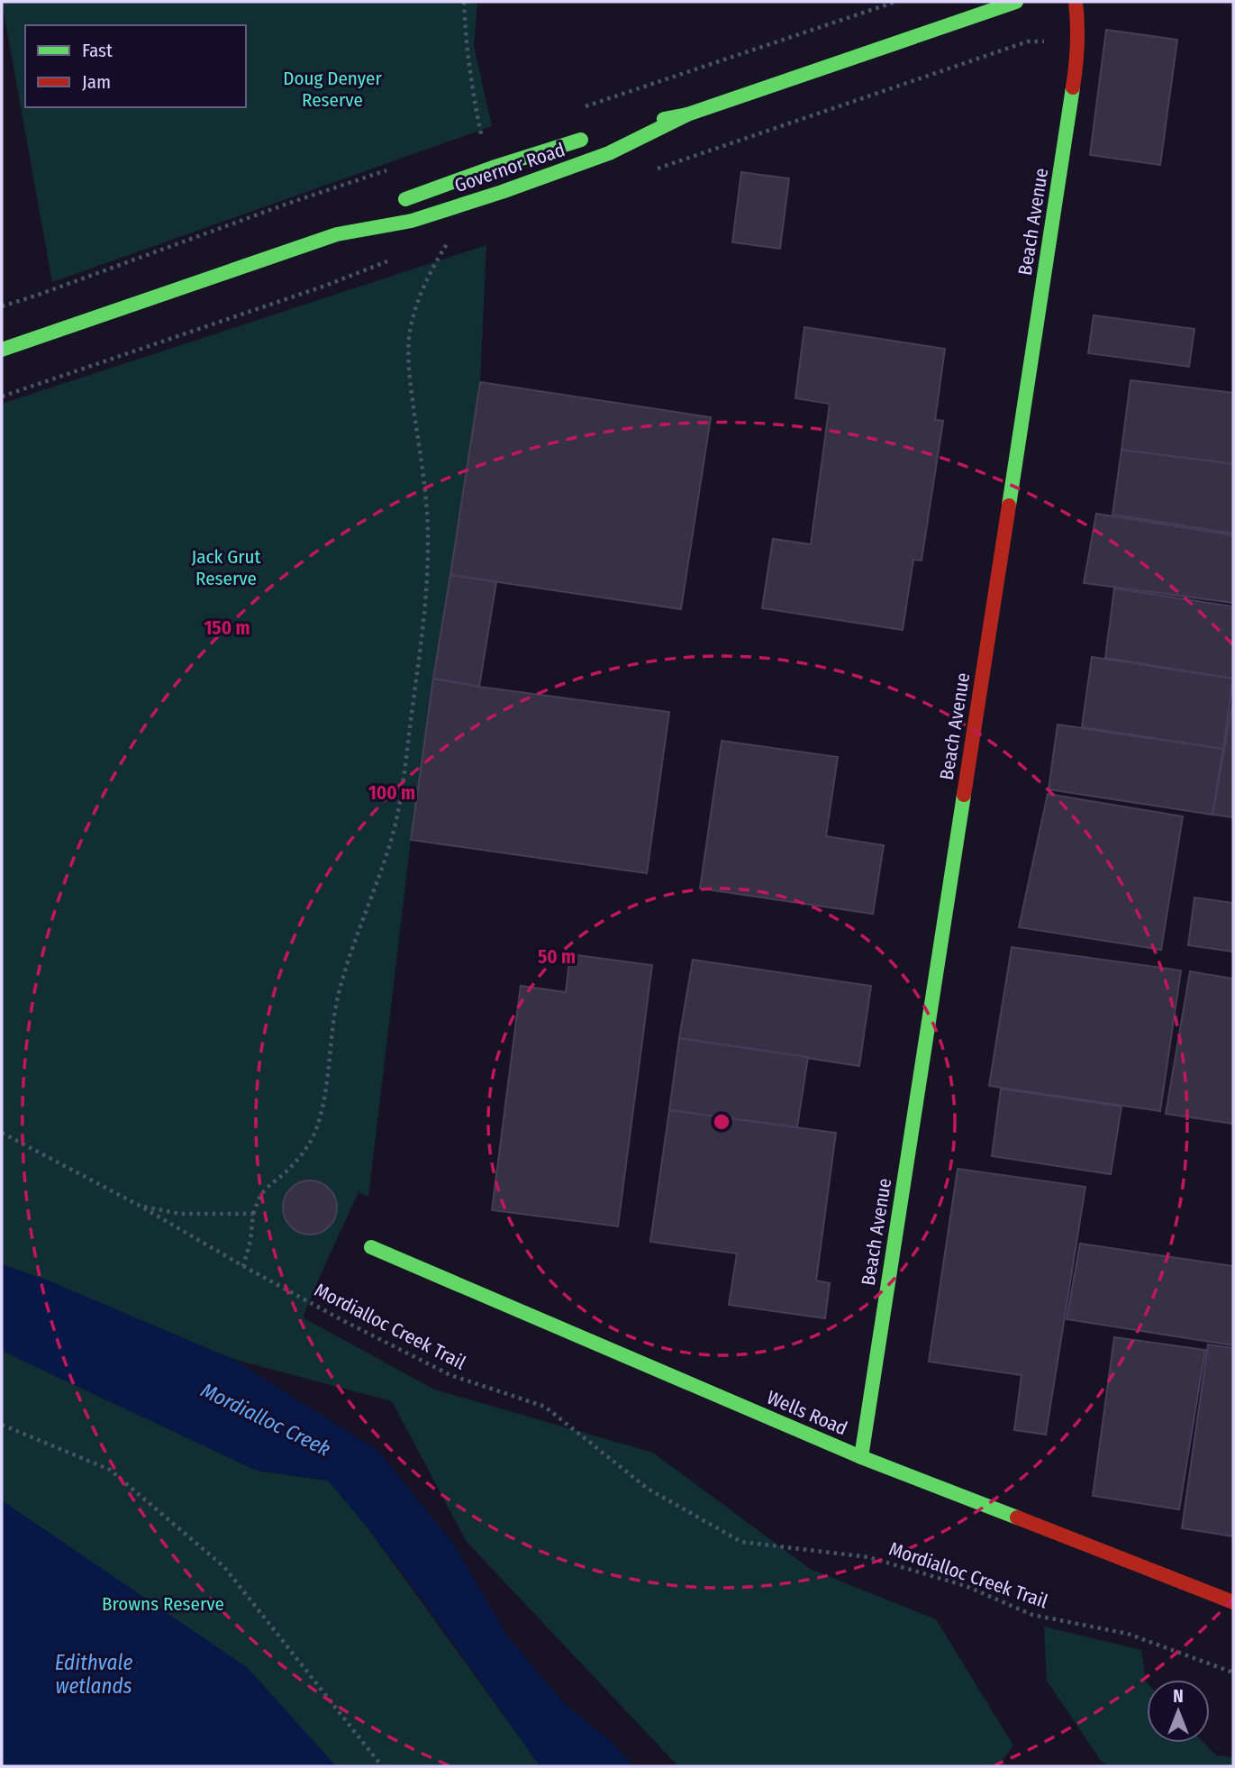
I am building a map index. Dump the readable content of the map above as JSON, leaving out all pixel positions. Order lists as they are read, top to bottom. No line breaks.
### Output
{"streets":{"street":["Governor Road","Beach Avenue","Wells Road"],"path":["Mordialloc Creek Trail"]},"crossings":[["Beach Avenue","Wells Road"]],"water":["Mordialloc Creek","Edithvale wetlands"],"parks":["Doug Denyer Reserve","Jack Grut Reserve","Browns Reserve"],"legend":["Fast","Jam"],"north":"top","rings":["150 m","100 m","50 m"]}
